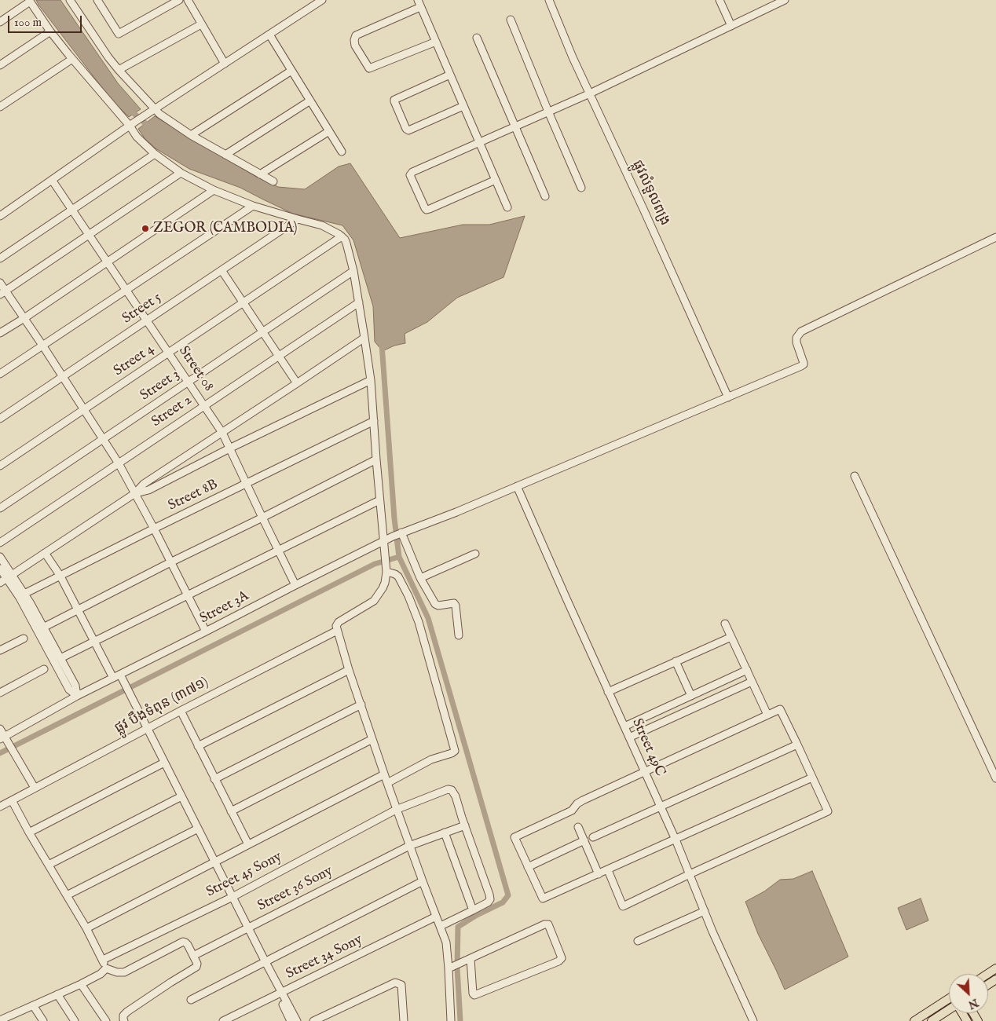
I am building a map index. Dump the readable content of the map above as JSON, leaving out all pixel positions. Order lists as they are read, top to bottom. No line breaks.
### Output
{"streets":{"street":["ផ្លូវលំទួលពង្រ","Street 5","Street 4","Street 08","Street 3","Street 2","Street 8B","Street 3A","ផ្លូវ បឹងទំពុន (៣៧១)","Street 49C","Street 45 Sony","Street 36 Sony","Street 34 Sony"]},"crossings":[["ផ្លូវលំទួលពង្រ","Street 3A"],["Street 5","Street 08"],["Street 4","Street 08"],["Street 08","Street 3"],["Street 08","Street 2"],["Street 08","Street 8B"],["Street 08","Street 3A"],["Street 3A","Street 49C"],["Street 45 Sony","Street 36 Sony"]],"places":["ZEGOR (CAMBODIA)"],"scale_bar":"100 m","north":"bottom right"}
